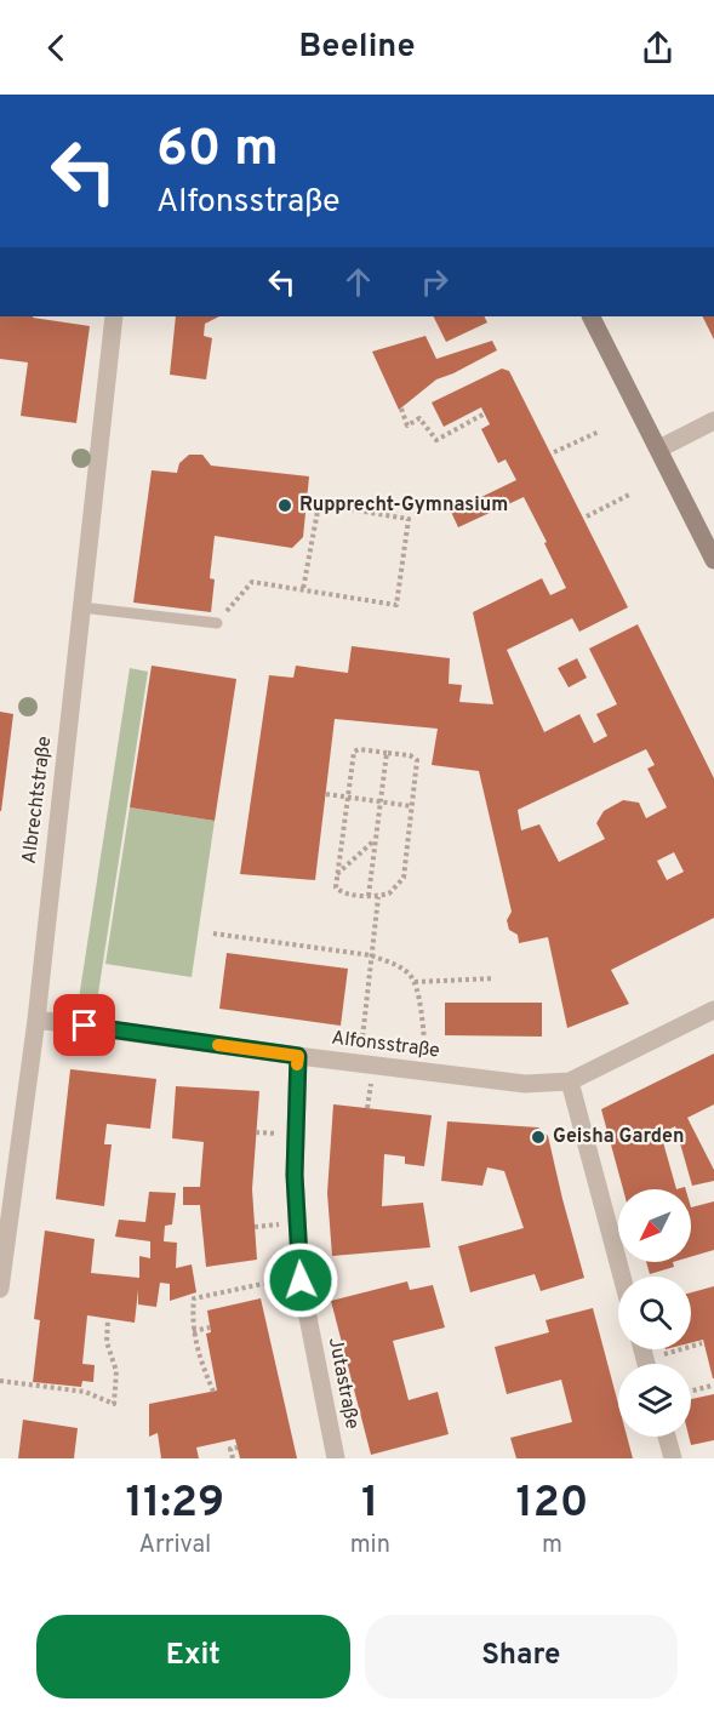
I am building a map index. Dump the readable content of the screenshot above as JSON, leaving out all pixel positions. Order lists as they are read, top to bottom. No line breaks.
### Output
{"streets":{"street":["Albrechtstraße","Alfonsstraße","Jutastraße"]},"crossings":[["Albrechtstraße","Alfonsstraße"],["Alfonsstraße","Jutastraße"]],"places":["Rupprecht-Gymnasium","Geisha Garden"],"north":"bottom left","page":{"header":"Beeline","turn":["60 m","Alfonsstraße"],"eta":["11:29","Arrival","1","min","120","m"],"buttons":["Exit","Share"]}}
